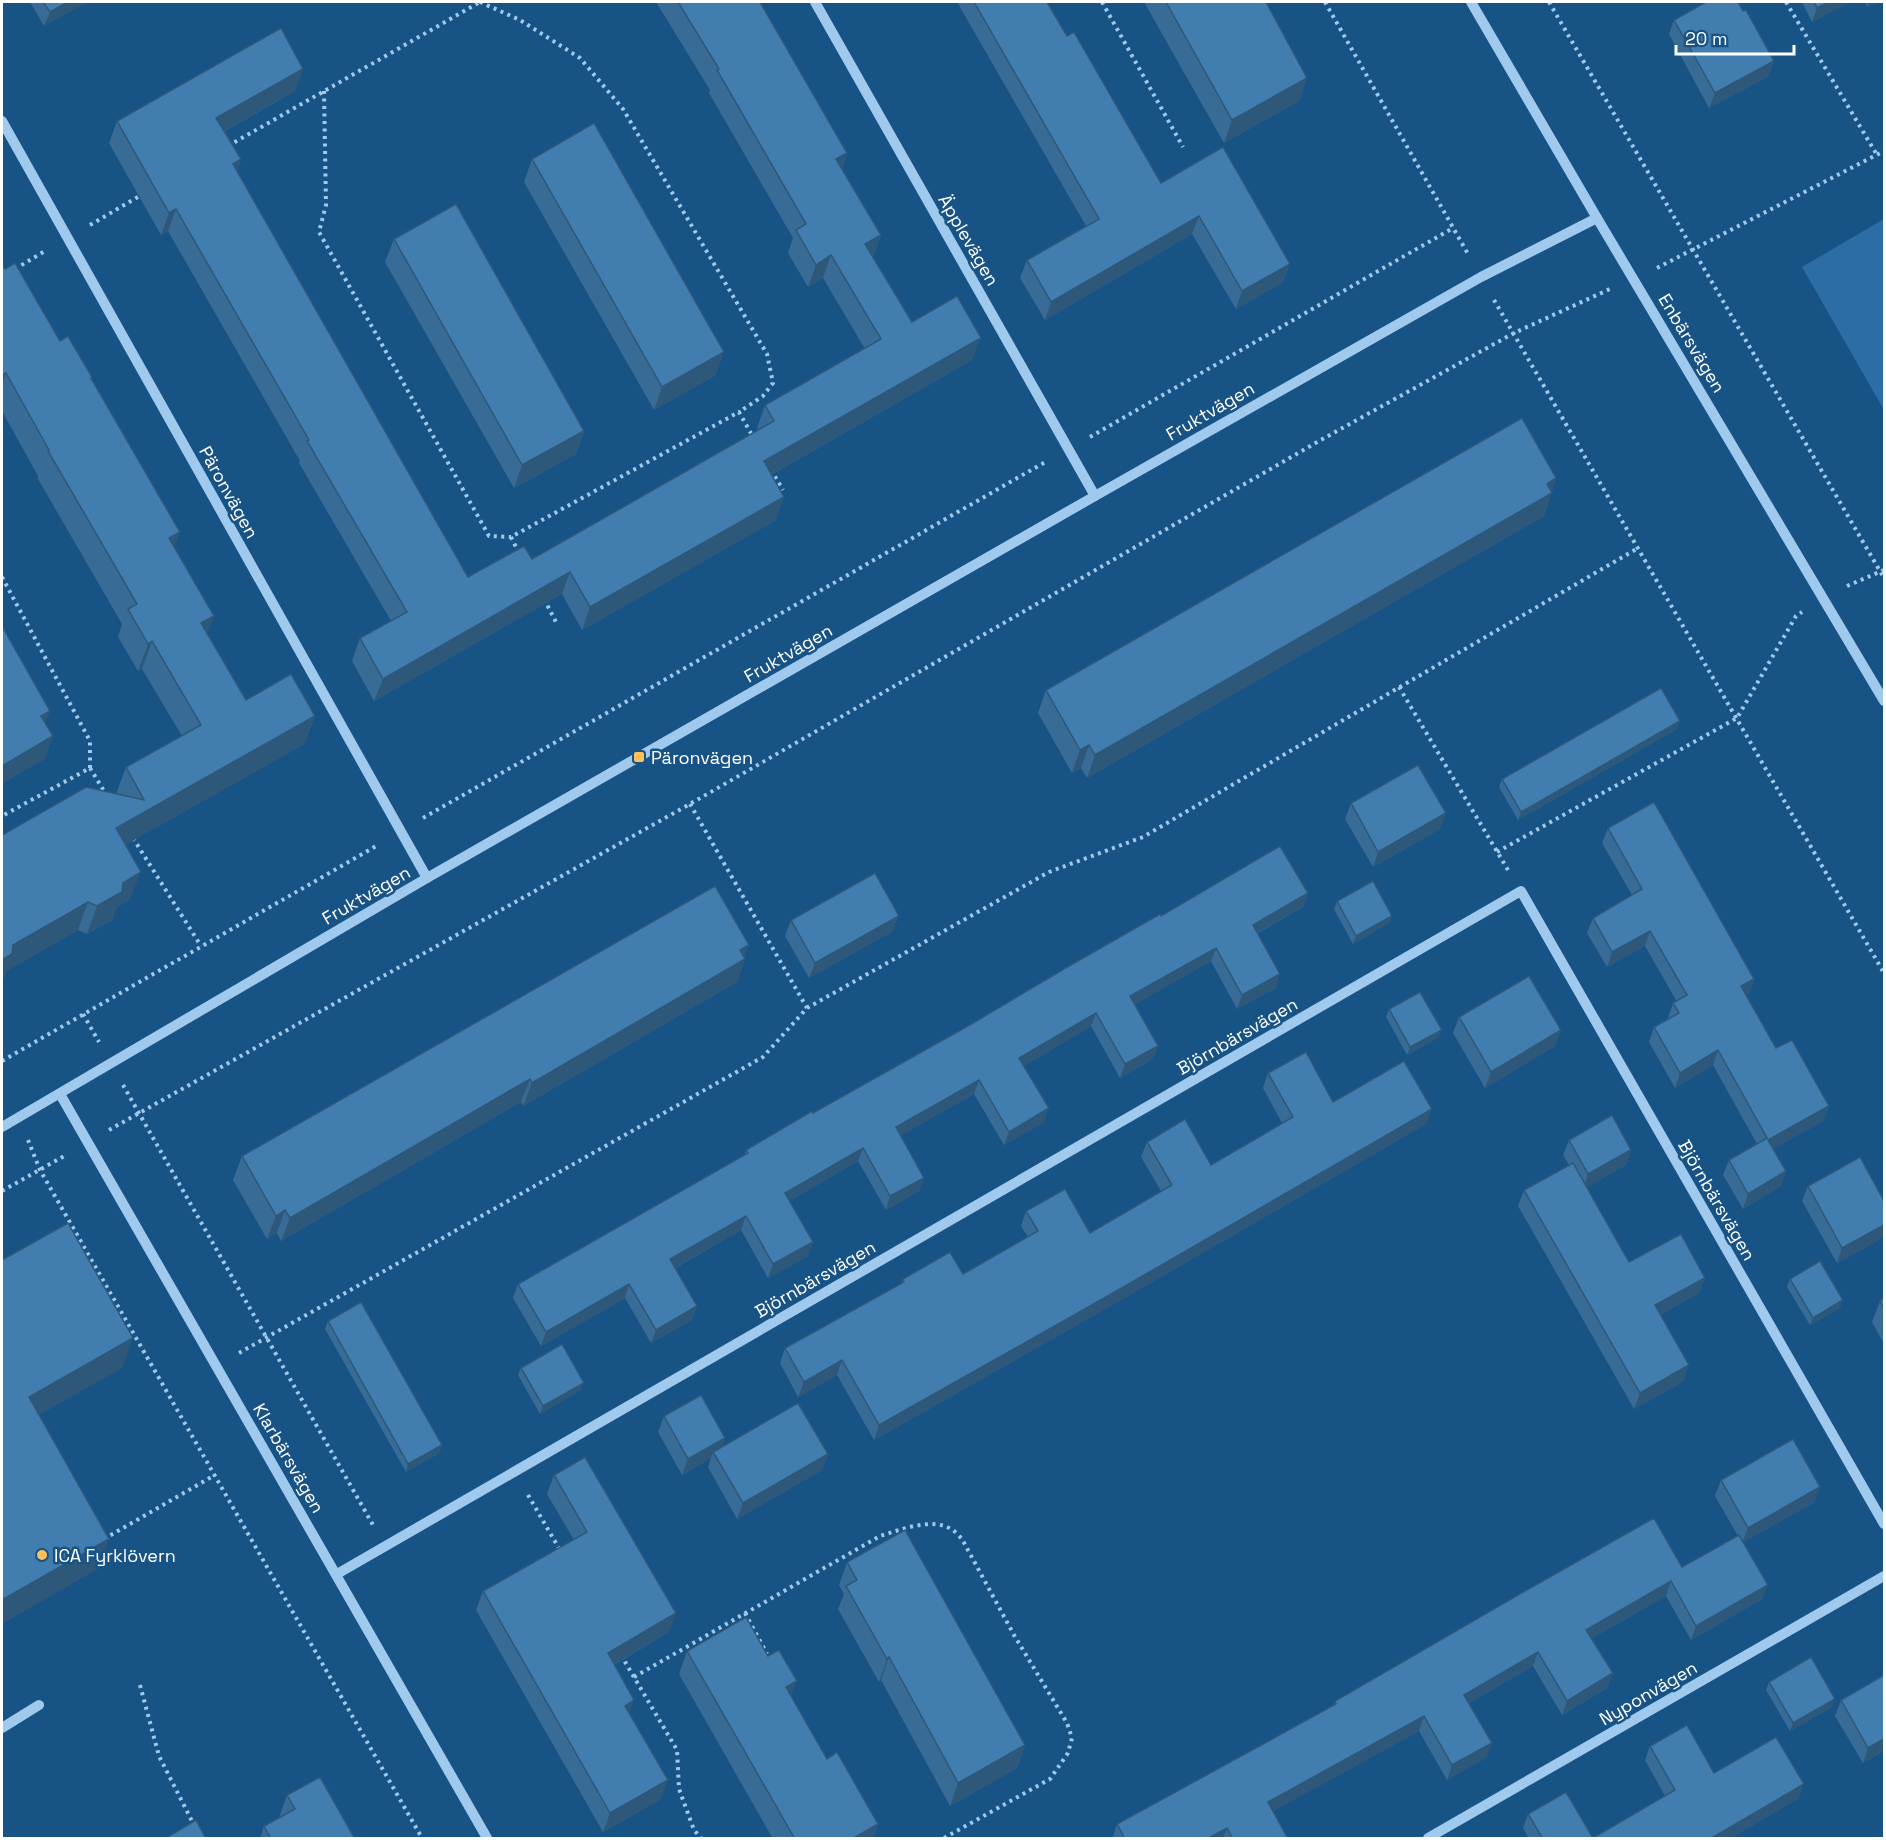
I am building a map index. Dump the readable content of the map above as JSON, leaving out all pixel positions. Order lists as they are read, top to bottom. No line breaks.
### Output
{"streets":{"street":["Äpplevägen","Enbärsvägen","Fruktvägen","Päronvägen","Björnbärsvägen","Klarbärsvägen","Nyponvägen"]},"crossings":[["Äpplevägen","Fruktvägen"],["Enbärsvägen","Fruktvägen"],["Fruktvägen","Päronvägen"],["Fruktvägen","Klarbärsvägen"],["Björnbärsvägen","Klarbärsvägen"]],"places":{"transit":["Päronvägen"],"other":["ICA Fyrklövern"]},"scale_bar":"20 m"}
